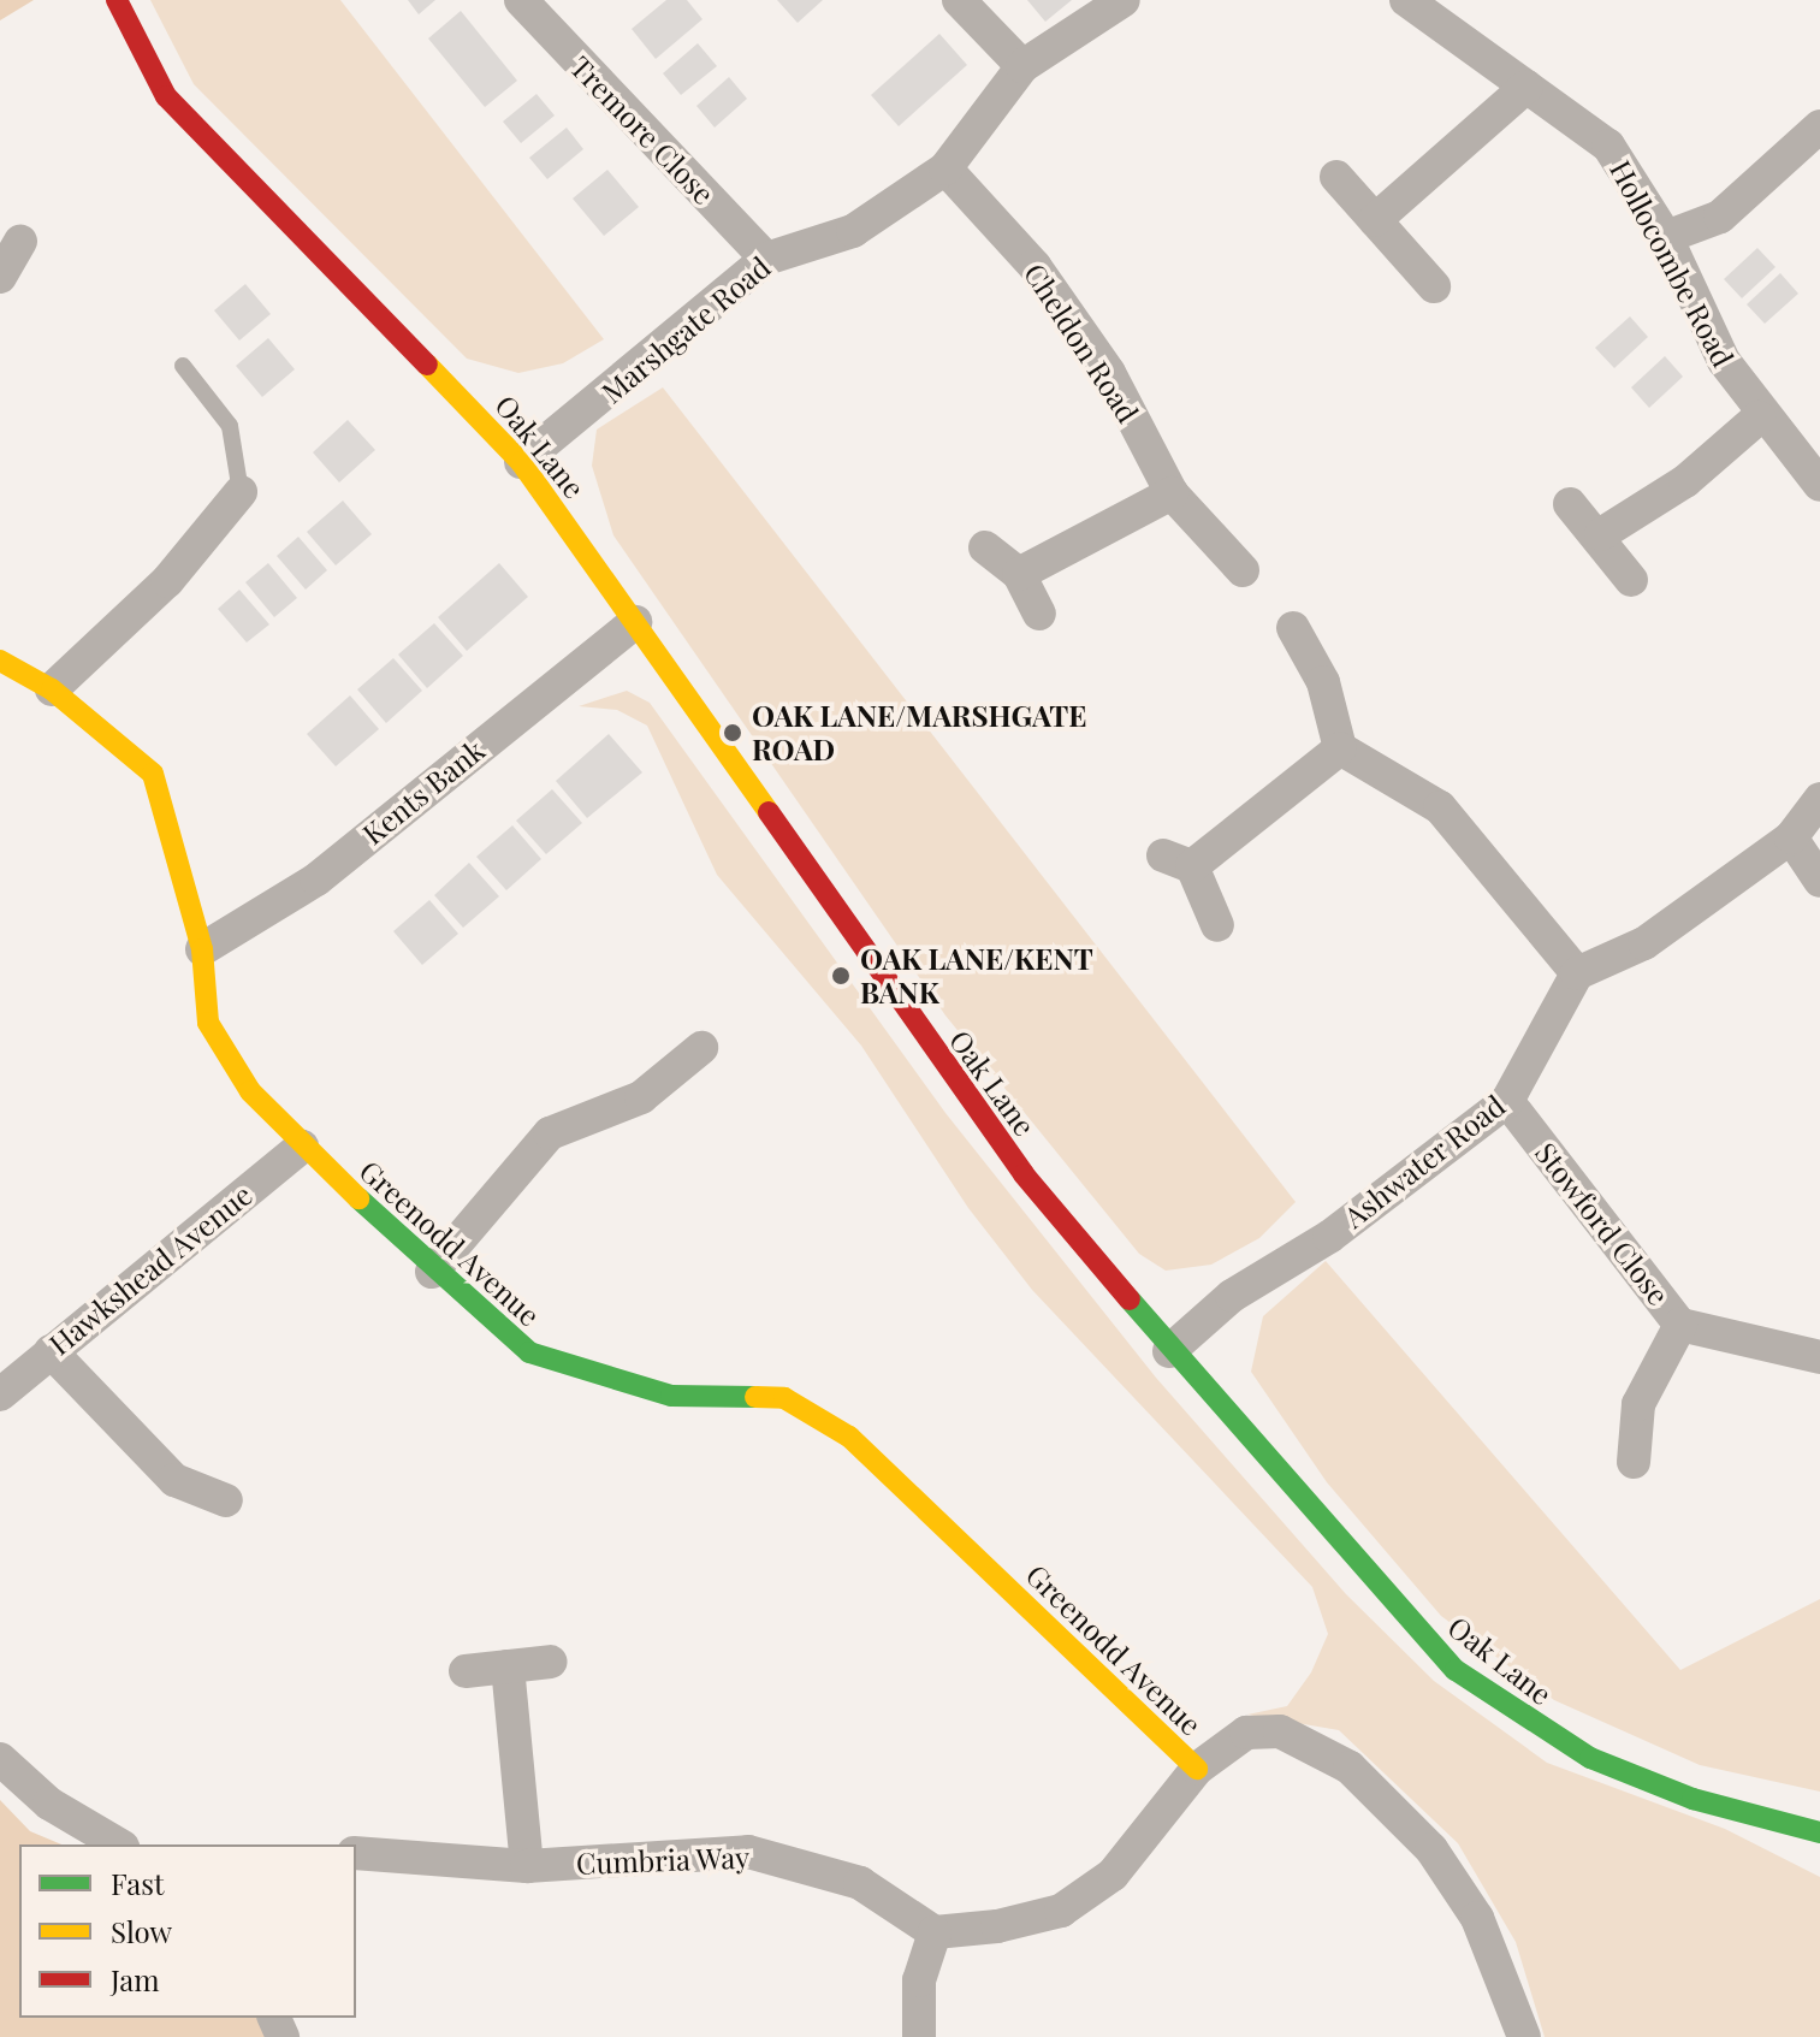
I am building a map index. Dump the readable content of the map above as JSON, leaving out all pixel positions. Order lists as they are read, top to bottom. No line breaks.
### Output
{"streets":{"street":["Tremore Close","Hollocombe Road","Marshgate Road","Cheldon Road","Oak Lane","Kents Bank","Ashwater Road","Stowford Close","Greenodd Avenue","Hawkshead Avenue","Cumbria Way"]},"crossings":[["Tremore Close","Marshgate Road"],["Marshgate Road","Cheldon Road"],["Marshgate Road","Oak Lane"],["Oak Lane","Kents Bank"],["Oak Lane","Ashwater Road"],["Kents Bank","Greenodd Avenue"],["Ashwater Road","Stowford Close"],["Greenodd Avenue","Hawkshead Avenue"]],"places":["OAK LANE/MARSHGATE ROAD","OAK LANE/KENT BANK"],"legend":["Fast","Slow","Jam"]}
